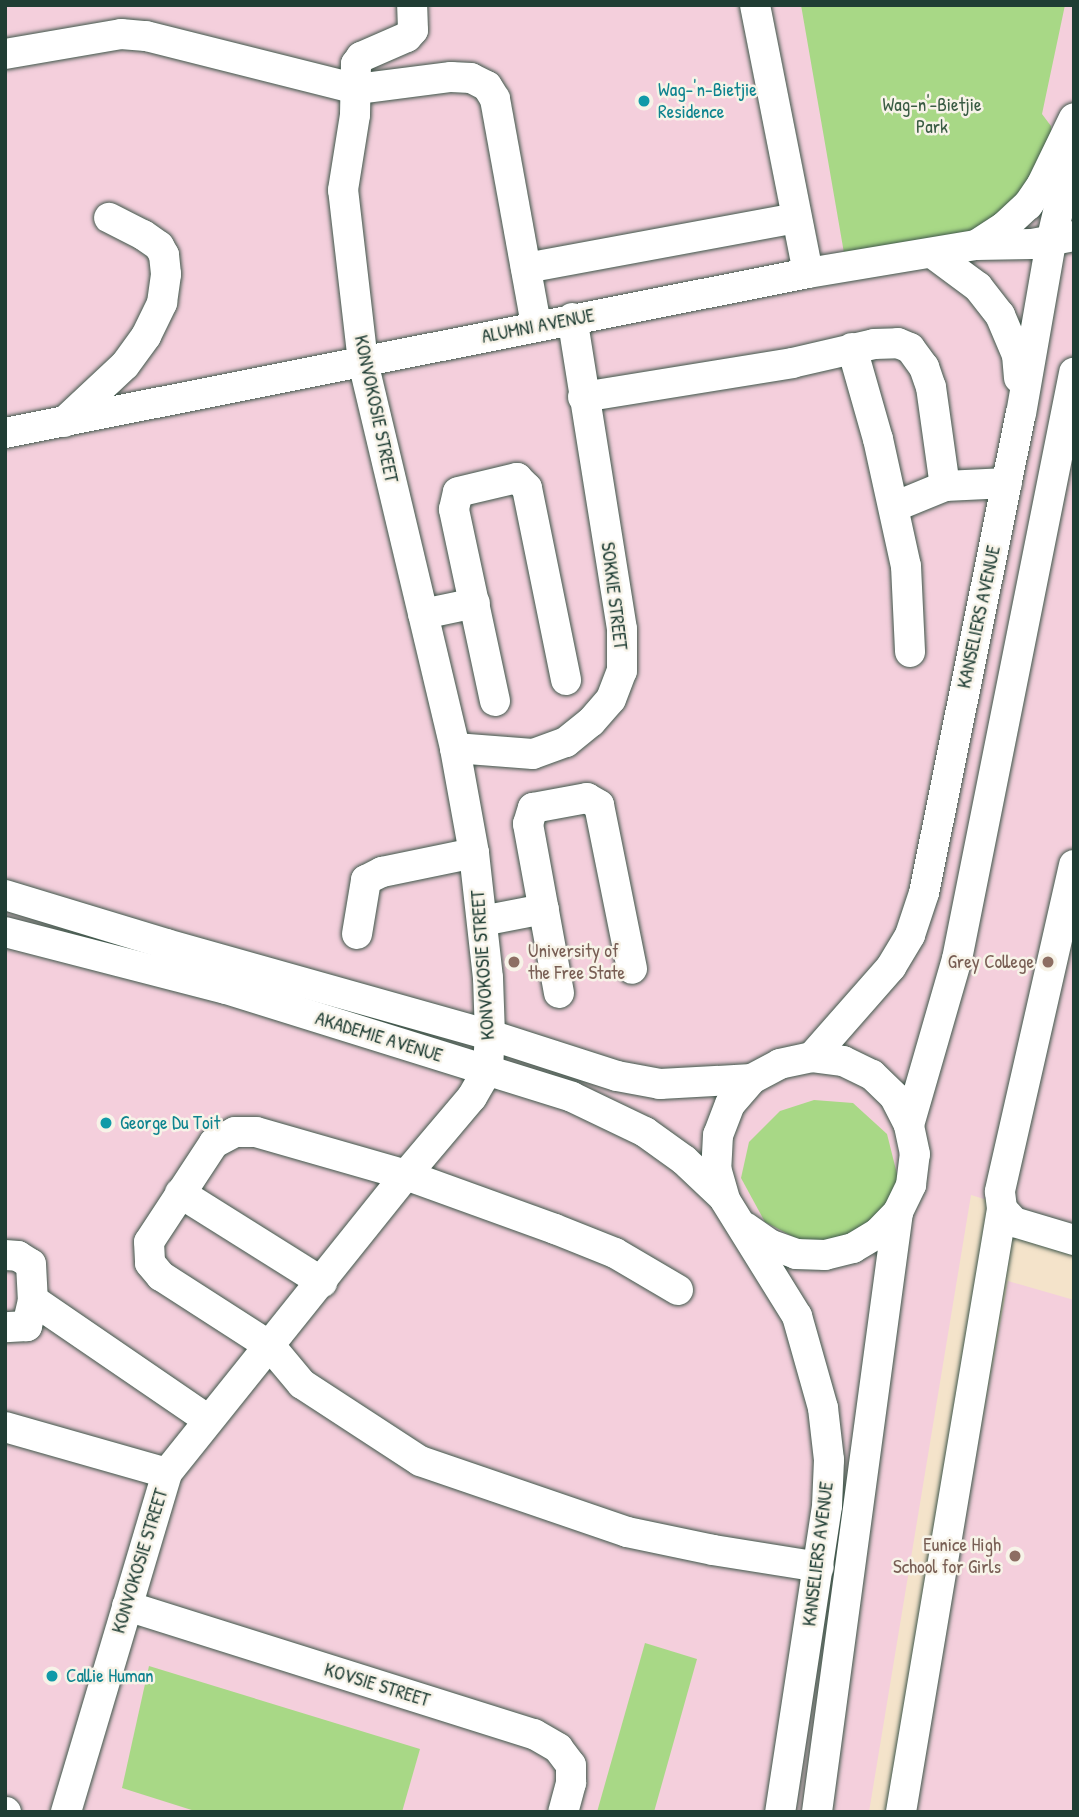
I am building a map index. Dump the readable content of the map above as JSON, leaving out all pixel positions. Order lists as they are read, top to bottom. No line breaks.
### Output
{"streets":{"street":["ALUMNI AVENUE","KONVOKOSIE STREET","SOKKIE STREET","KANSELIERS AVENUE","AKADEMIE AVENUE","KOVSIE STREET"]},"crossings":[["ALUMNI AVENUE","KONVOKOSIE STREET"],["ALUMNI AVENUE","SOKKIE STREET"],["ALUMNI AVENUE","KANSELIERS AVENUE"],["KONVOKOSIE STREET","SOKKIE STREET"],["KONVOKOSIE STREET","AKADEMIE AVENUE"],["KONVOKOSIE STREET","KOVSIE STREET"],["KANSELIERS AVENUE","AKADEMIE AVENUE"]],"parks":["Wag-n'-Bietjie Park"],"places":["Wag-'n-Bietjie Residence","University of the Free State","Grey College","George Du Toit","Eunice High School for Girls","Callie Human"]}
